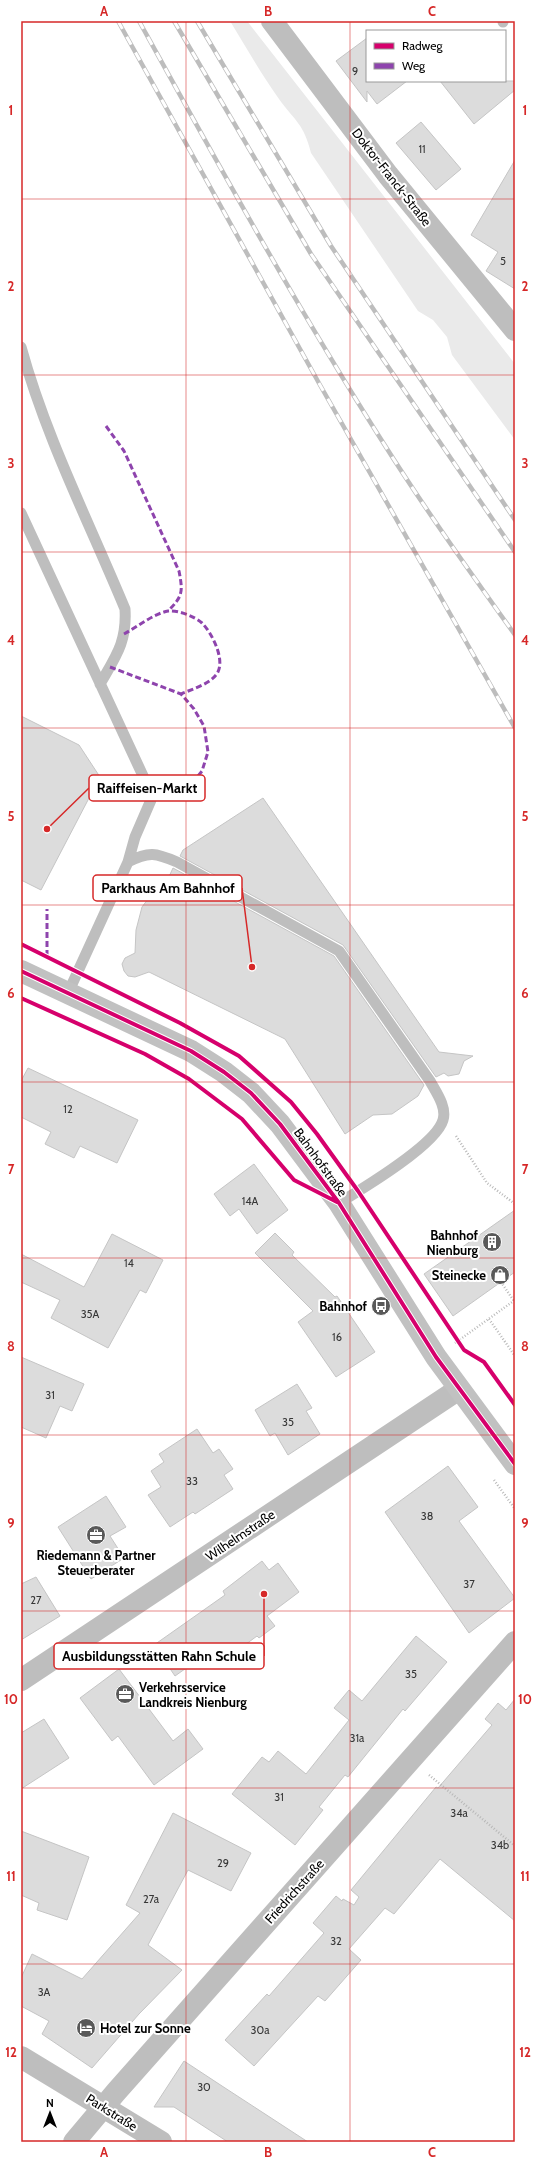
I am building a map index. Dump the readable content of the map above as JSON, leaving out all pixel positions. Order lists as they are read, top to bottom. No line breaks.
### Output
{"streets":{"main road":["Bahnhofstraße"],"street":["Doktor-Franck-Straße","Wilhelmstraße","Friedrichstraße","Parkstraße"]},"crossings":[["Bahnhofstraße","Wilhelmstraße"],["Friedrichstraße","Parkstraße"]],"places":{"other":["Raiffeisen-Markt","Parkhaus Am Bahnhof","Ausbildungsstätten Rahn Schule"],"building":["Bahnhof Nienburg"],"shop":["Steinecke"],"bus stop":["Bahnhof"],"office":["Riedemann & Partner Steuerberater","Verkehrsservice Landkreis Nienburg"],"hotel":["Hotel zur Sonne"]},"house_numbers":["9","11","5","12","14A","14","35A","16","31","35","33","38","37","27","35","31a","31","34a","34b","29","27a","32","3A","30a","30"],"legend":["Radweg","Weg"],"north":"top","grid":{"columns":["A","B","C"],"rows":["1","2","3","4","5","6","7","8","9","10","11","12"]}}
